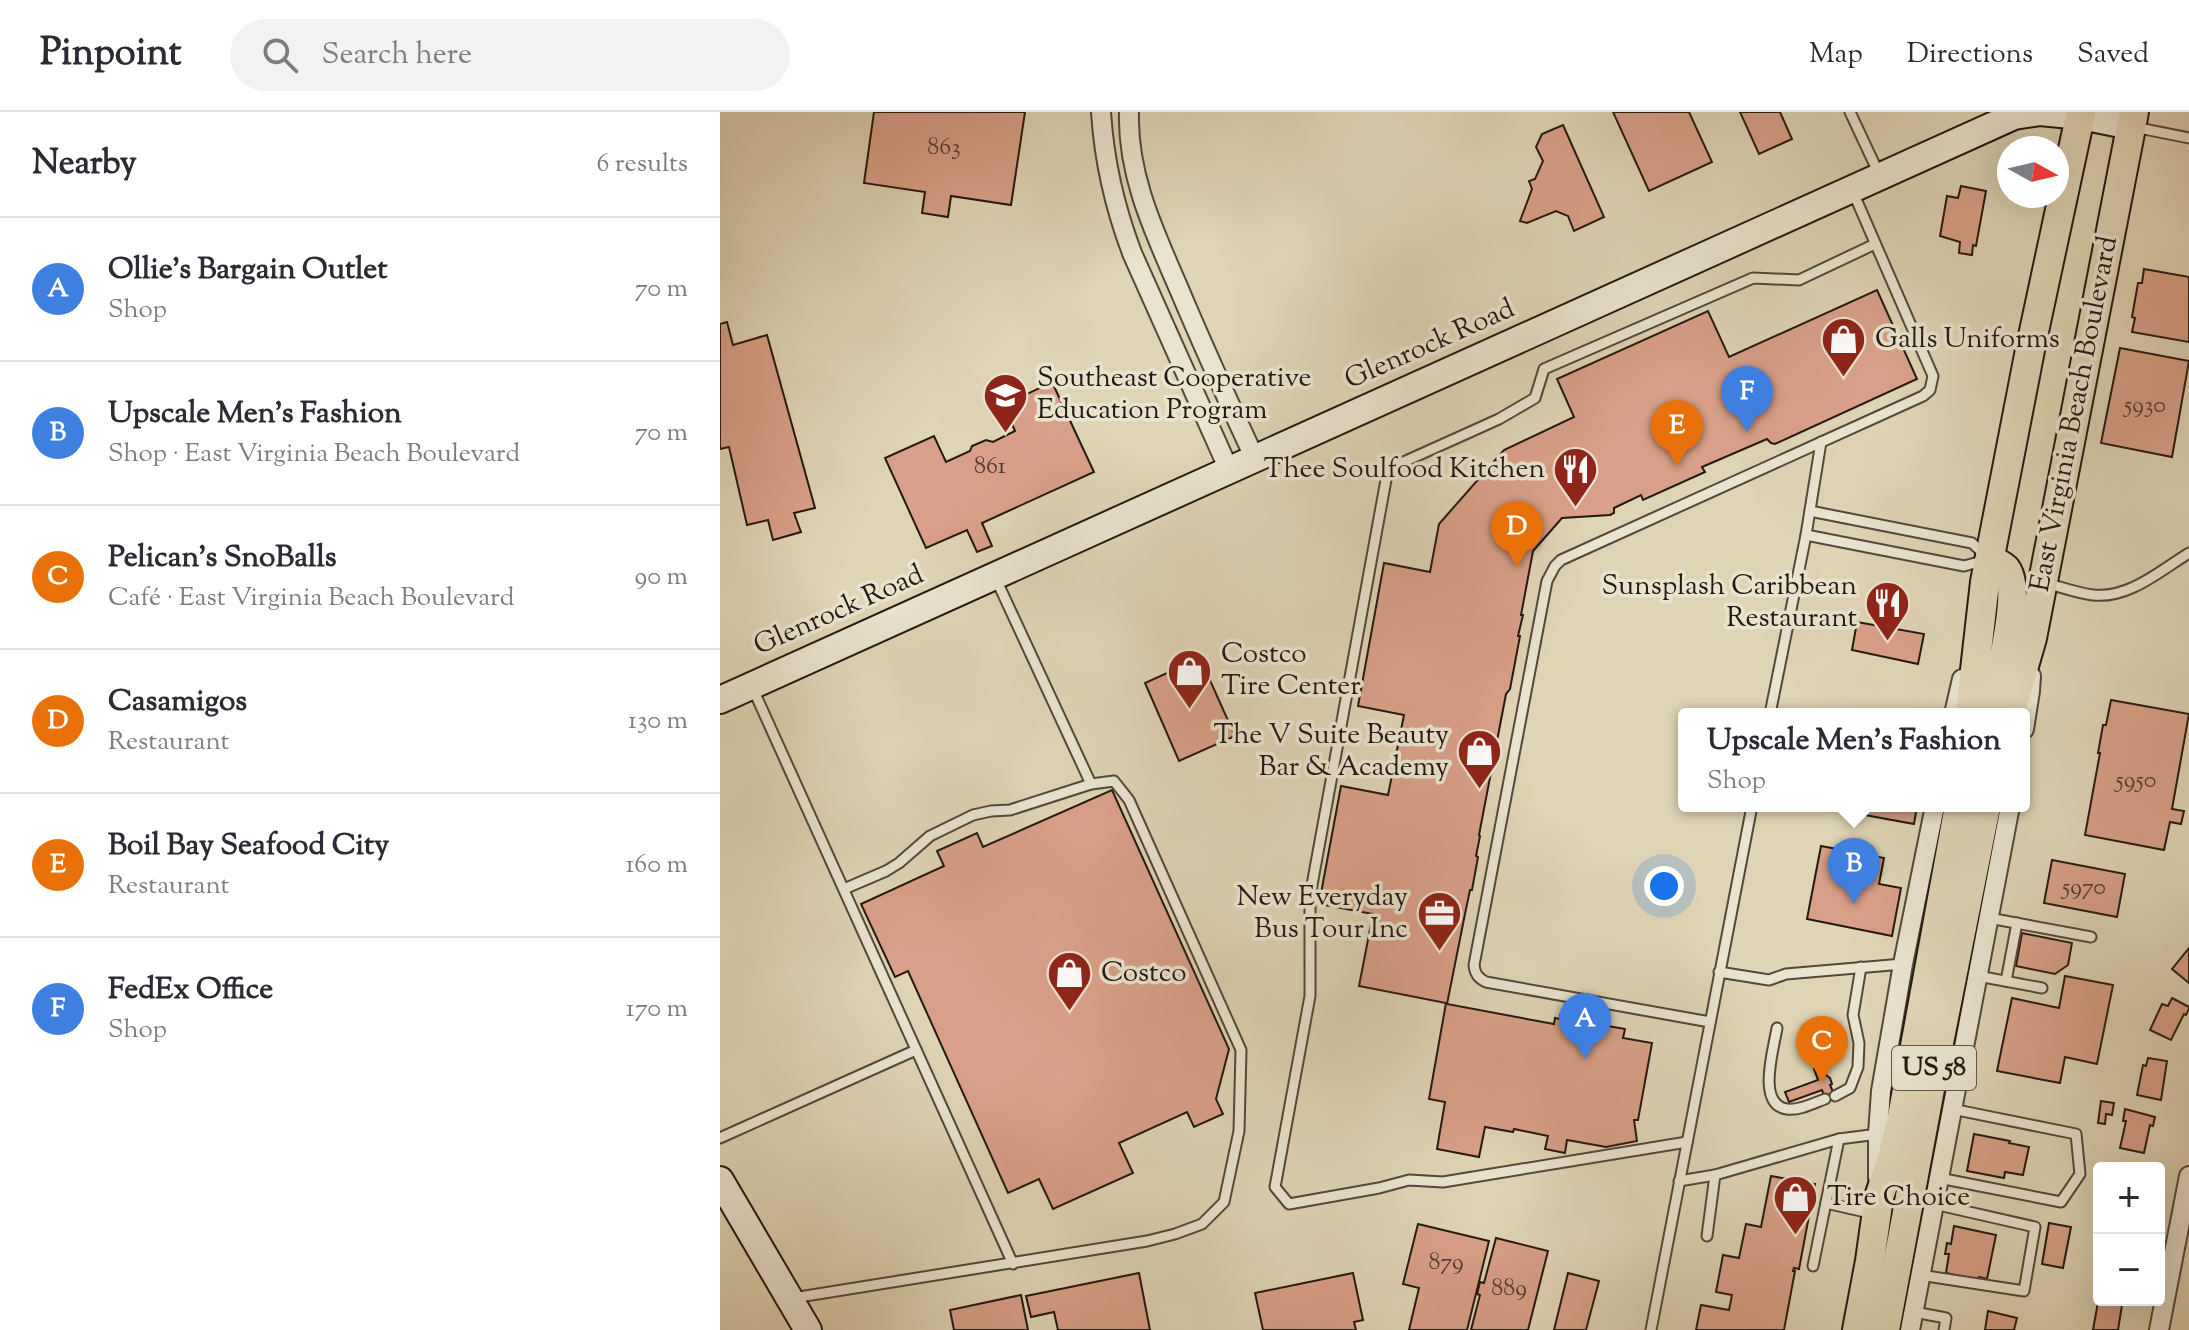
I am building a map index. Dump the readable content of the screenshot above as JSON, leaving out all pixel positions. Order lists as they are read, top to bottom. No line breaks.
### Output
{"streets":{"main road":["East Virginia Beach Boulevard","US 58"],"street":["Glenrock Road"]},"crossings":[["Glenrock Road","East Virginia Beach Boulevard"]],"places":{"shop":["Galls Uniforms","Costco Tire Center","The V Suite Beauty Bar & Academy","Costco","Tire Choice"],"school or university":["Southeast Cooperative Education Program"],"restaurant":["Thee Soulfood Kitchen","Sunsplash Caribbean Restaurant"],"office":["New Everyday Bus Tour Inc"]},"house_numbers":["863","5930","861","5950","5970","879","889"],"north":"right","page":{"header":"Pinpoint","search":"Search here","nav":["Map","Directions","Saved"],"heading":["Nearby","6 results"],"list":[{"mark":"A","name":"Ollie's Bargain Outlet","note":"Shop","value":"70 m"},{"mark":"B","name":"Upscale Men's Fashion","note":"Shop · East Virginia Beach Boulevard","value":"70 m"},{"mark":"C","name":"Pelican's SnoBalls","note":"Café · East Virginia Beach Boulevard","value":"90 m"},{"mark":"D","name":"Casamigos","note":"Restaurant","value":"130 m"},{"mark":"E","name":"Boil Bay Seafood City","note":"Restaurant","value":"160 m"},{"mark":"F","name":"FedEx Office","note":"Shop","value":"170 m"}],"pins":["F","E","D","B","A","C"],"popup":["Upscale Men's Fashion","Shop"],"map_buttons":["+","−"]}}
